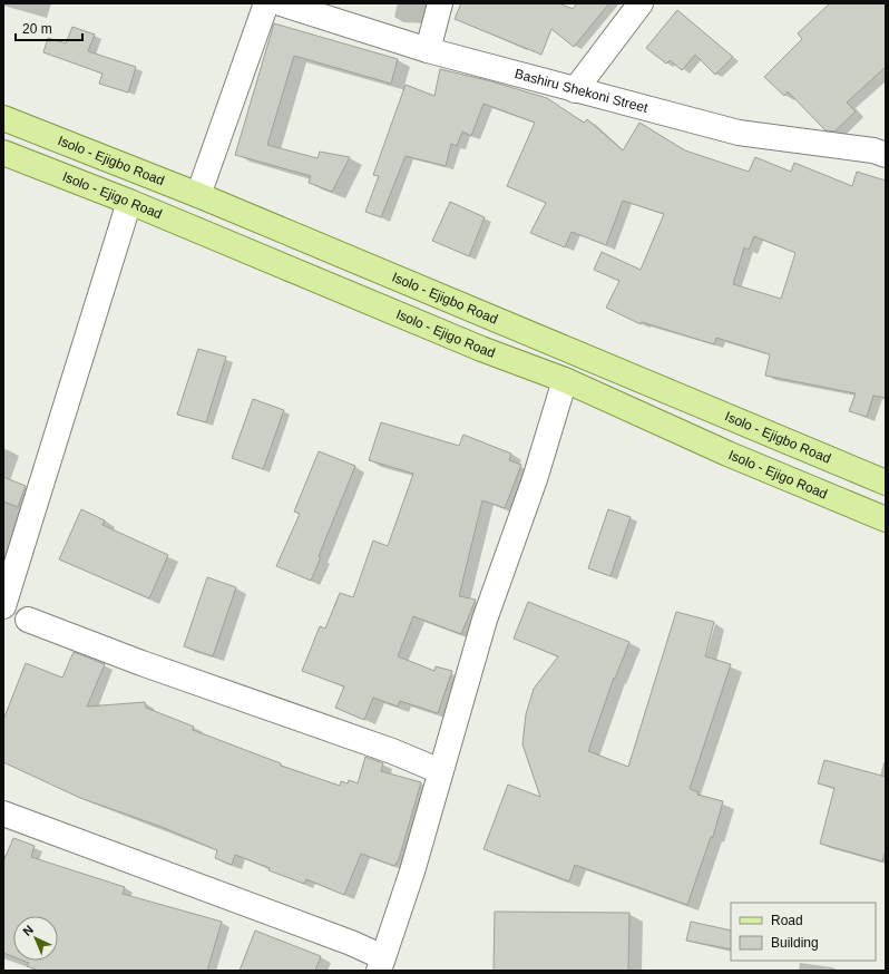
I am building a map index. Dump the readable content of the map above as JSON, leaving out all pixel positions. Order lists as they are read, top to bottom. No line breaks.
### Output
{"streets":{"main road":["Isolo - Ejigbo Road","Isolo - Ejigo Road"],"street":["Bashiru Shekoni Street"]},"legend":["Road","Building"],"scale_bar":"20 m","north":"top left"}
